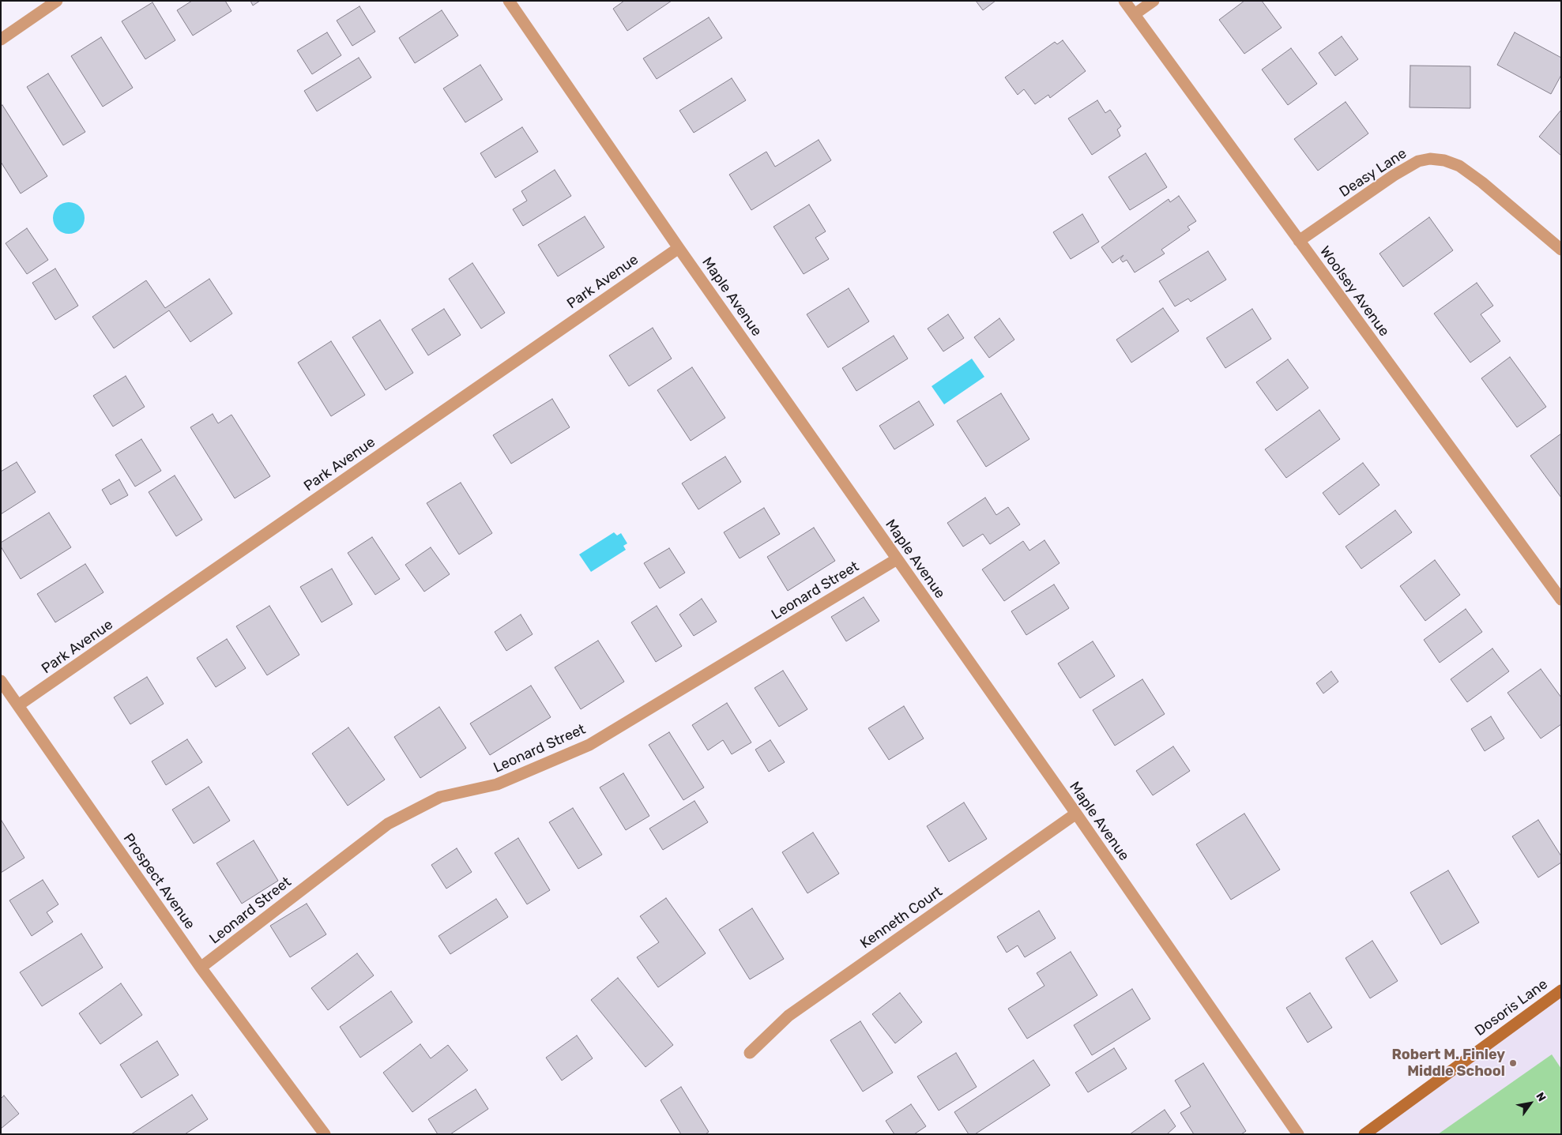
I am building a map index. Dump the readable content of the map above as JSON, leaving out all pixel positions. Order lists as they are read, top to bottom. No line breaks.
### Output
{"streets":{"street":["Deasy Lane","Park Avenue","Woolsey Avenue","Maple Avenue","Leonard Street","Prospect Avenue","Kenneth Court","Dosoris Lane"]},"crossings":[["Deasy Lane","Woolsey Avenue"],["Park Avenue","Maple Avenue"],["Park Avenue","Prospect Avenue"],["Maple Avenue","Leonard Street"],["Maple Avenue","Kenneth Court"],["Leonard Street","Prospect Avenue"]],"places":["Robert M. Finley Middle School"],"north":"top right"}
